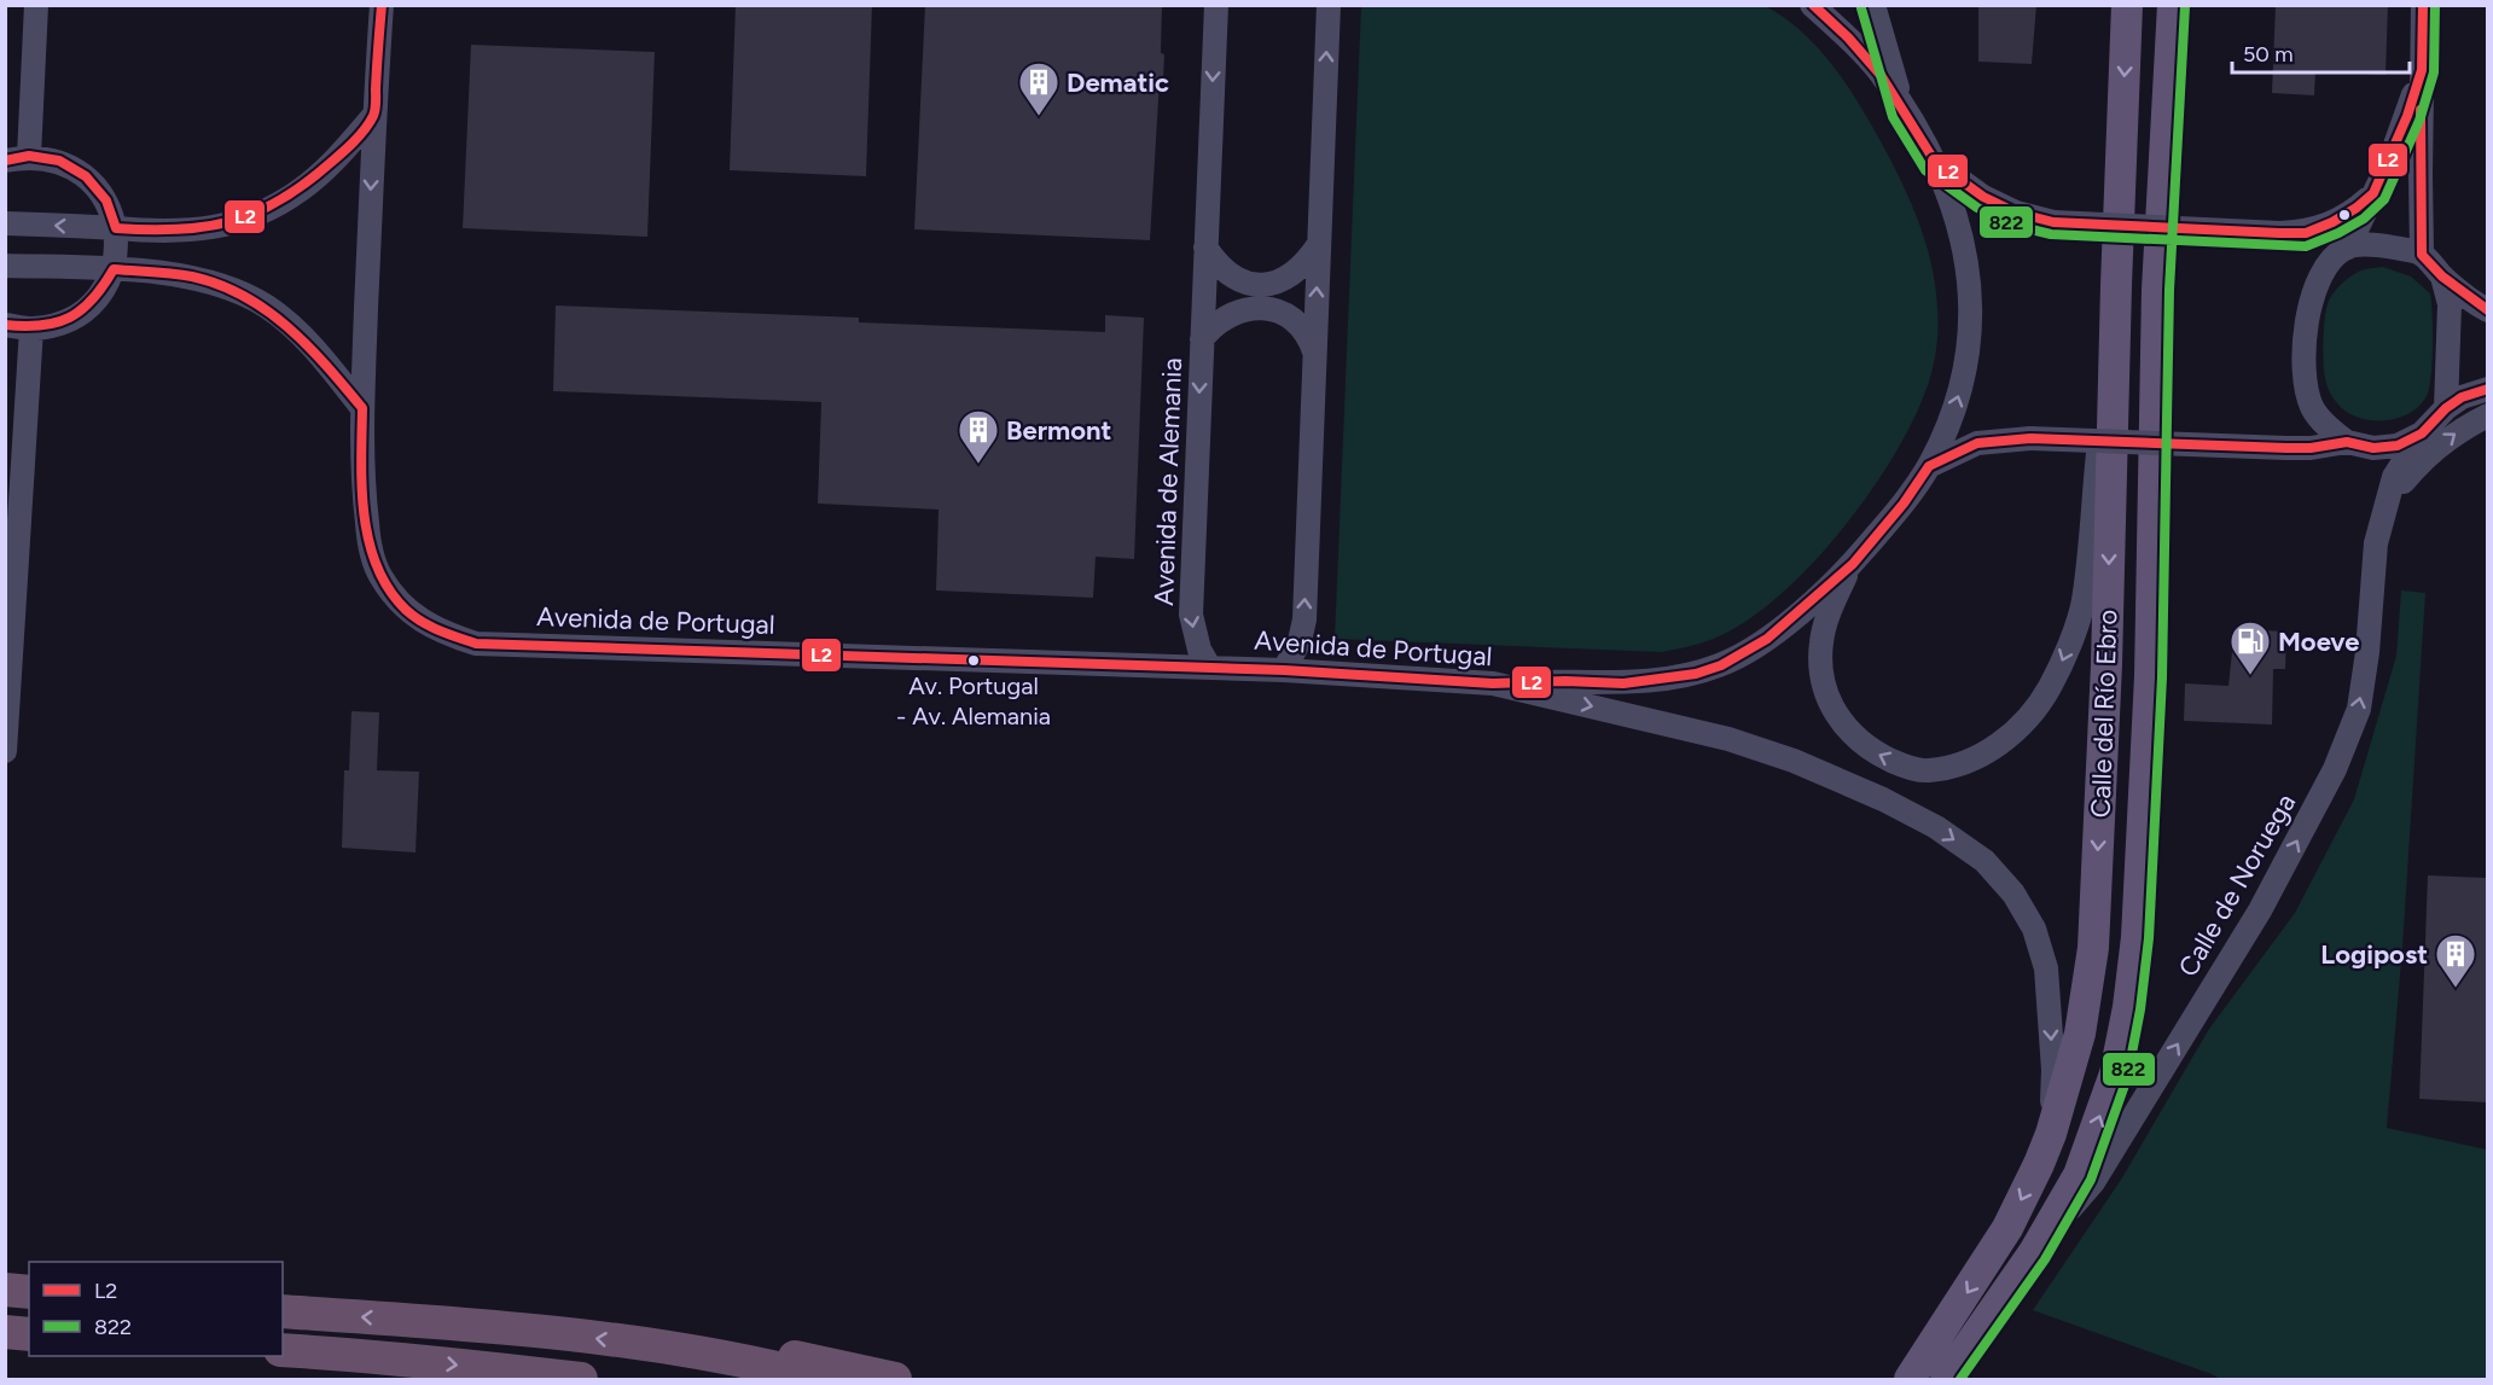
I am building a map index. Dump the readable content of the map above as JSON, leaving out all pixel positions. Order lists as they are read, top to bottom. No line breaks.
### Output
{"streets":{"main road":["Calle del Río Ebro"],"street":["Avenida de Alemania","Avenida de Portugal","Calle de Noruega"]},"crossings":[["Avenida de Alemania","Avenida de Portugal"],["Avenida de Portugal","Calle del Río Ebro"],["Calle del Río Ebro","Calle de Noruega"]],"one_way":["Avenida de Portugal","Calle de Noruega"],"places":{"building":["Dematic","Bermont","Logipost"],"other":["Av. Portugal - Av. Alemania"],"fuel station":["Moeve"]},"lines":["transit line L2","transit line 822"],"legend":["L2","822"],"scale_bar":"50 m"}
